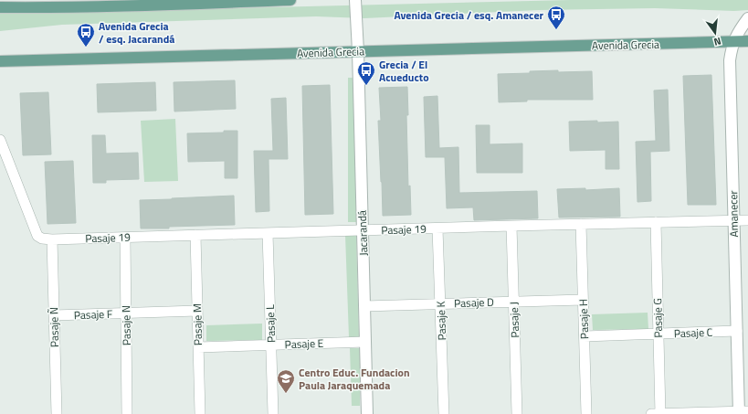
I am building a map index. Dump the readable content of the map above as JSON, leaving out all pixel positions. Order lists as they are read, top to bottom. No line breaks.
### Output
{"streets":{"main road":["Avenida Grecia"],"street":["Amanecer","Pasaje 19","Jacarandá","Pasaje D","Pasaje F","Pasaje G","Pasaje H","Pasaje J","Pasaje K","Pasaje L","Pasaje M","Pasaje N","Pasaje Ñ","Pasaje C","Pasaje E"]},"crossings":[["Avenida Grecia","Amanecer"],["Avenida Grecia","Jacarandá"],["Amanecer","Pasaje 19"],["Amanecer","Pasaje C"],["Pasaje 19","Jacarandá"],["Pasaje 19","Pasaje G"],["Pasaje 19","Pasaje H"],["Pasaje 19","Pasaje J"],["Pasaje 19","Pasaje K"],["Pasaje 19","Pasaje L"],["Pasaje 19","Pasaje M"],["Pasaje 19","Pasaje N"],["Pasaje 19","Pasaje Ñ"],["Jacarandá","Pasaje D"],["Jacarandá","Pasaje E"],["Pasaje D","Pasaje H"],["Pasaje D","Pasaje J"],["Pasaje D","Pasaje K"],["Pasaje F","Pasaje M"],["Pasaje F","Pasaje N"],["Pasaje F","Pasaje Ñ"],["Pasaje G","Pasaje C"],["Pasaje H","Pasaje C"],["Pasaje L","Pasaje E"],["Pasaje M","Pasaje E"]],"places":{"bus stop":["Avenida Grecia / esq. Amanecer","Avenida Grecia / esq. Jacarandá","Grecia / El Acueducto"],"school or university":["Centro Educ. Fundacion Paula Jaraquemada"]},"north":"bottom"}
